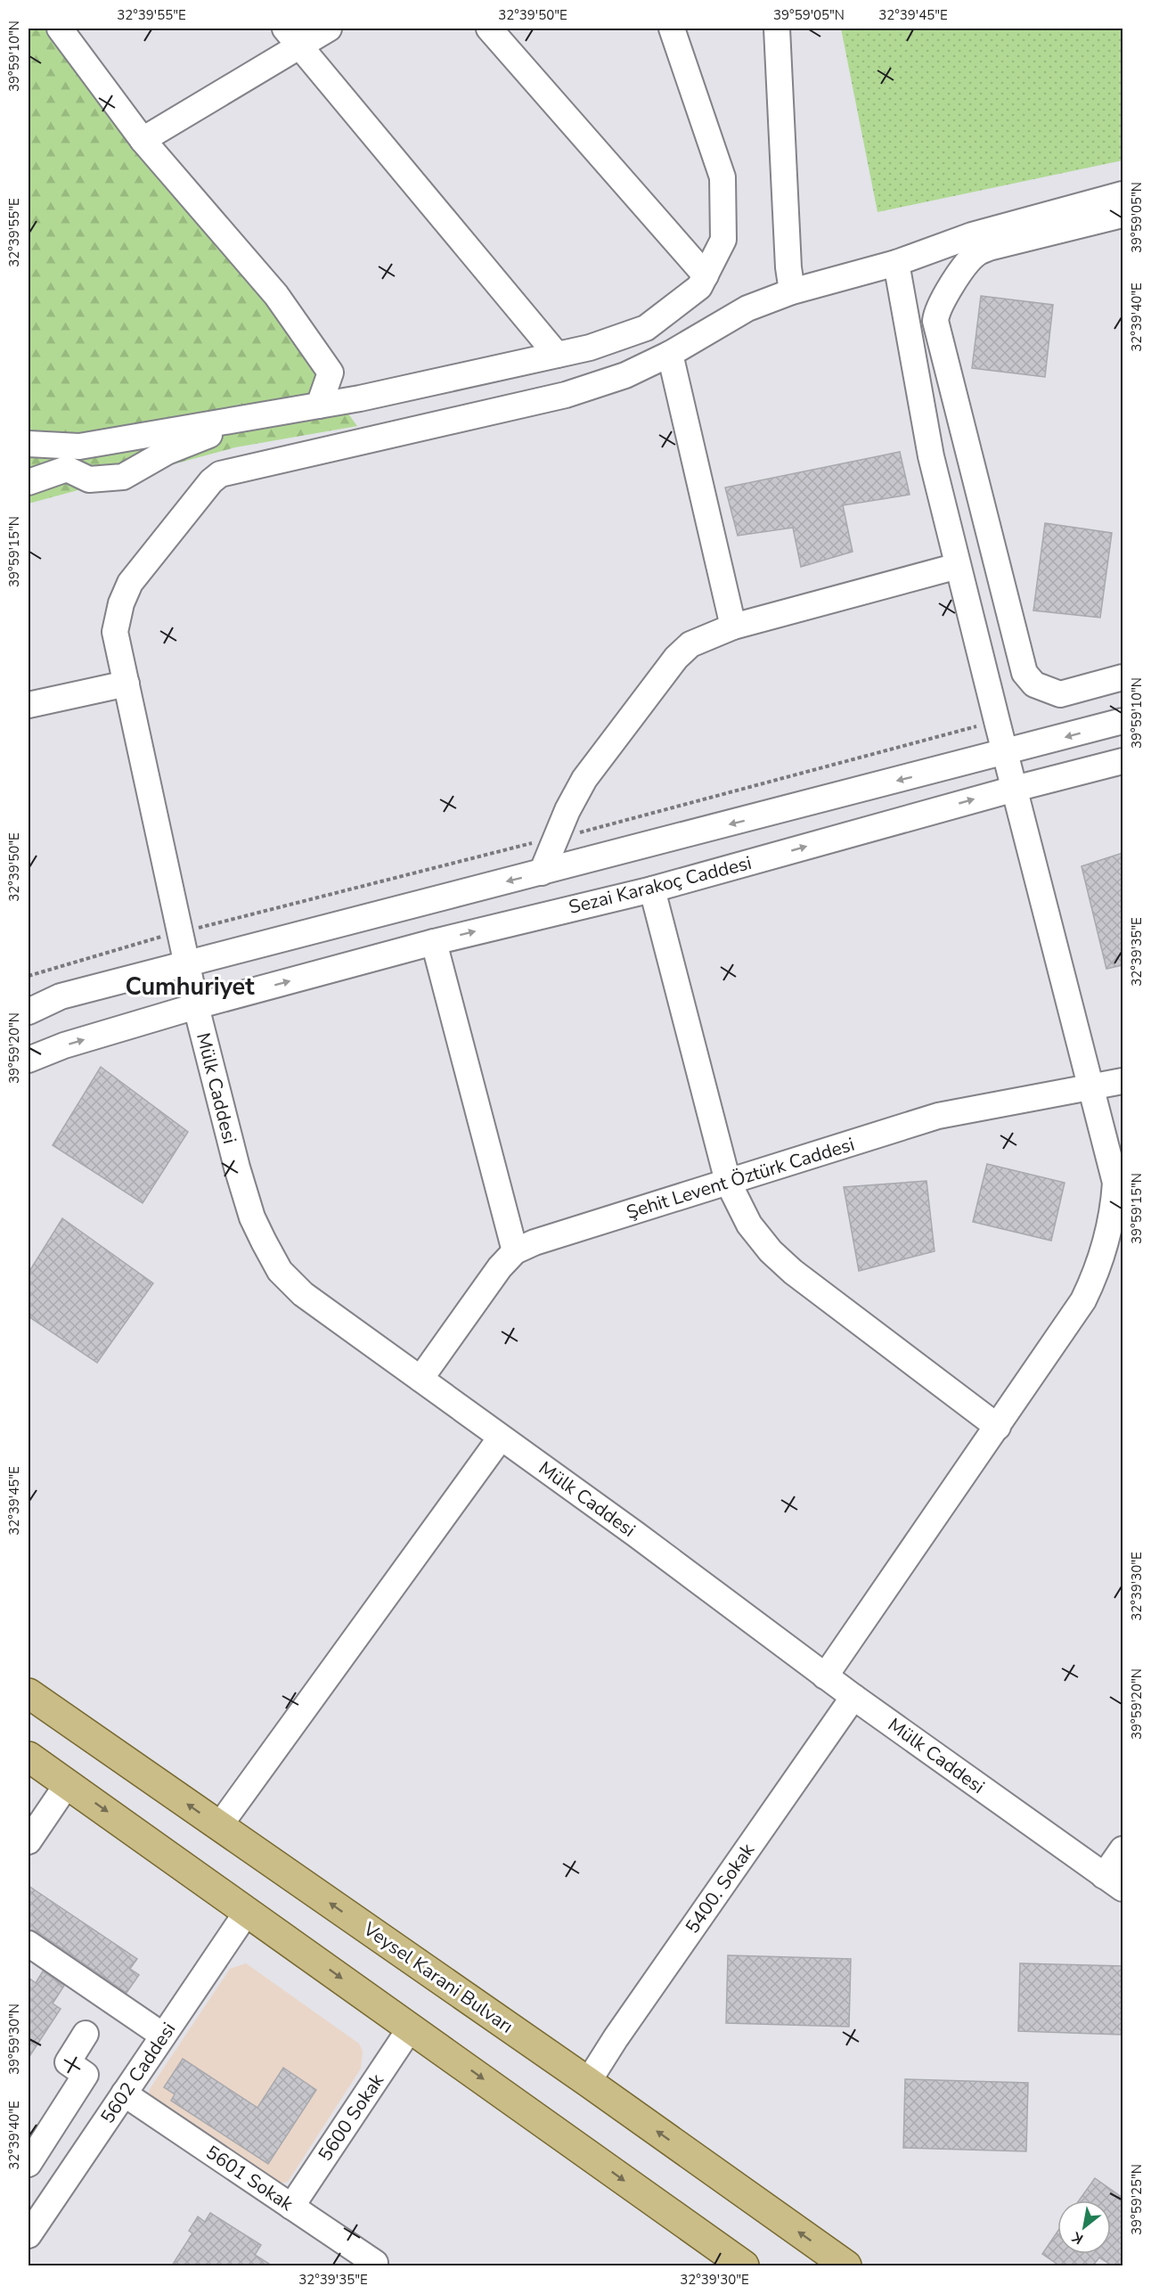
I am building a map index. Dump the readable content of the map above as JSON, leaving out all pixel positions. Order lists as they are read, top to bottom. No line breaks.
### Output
{"streets":{"main road":["Veysel Karani Bulvarı"],"street":["Sezai Karakoç Caddesi","Mülk Caddesi","Şehit Levent Öztürk Caddesi","5400. Sokak","5602 Caddesi","5600 Sokak","5601 Sokak"]},"crossings":[["Sezai Karakoç Caddesi","Mülk Caddesi"],["Mülk Caddesi","Şehit Levent Öztürk Caddesi"],["Mülk Caddesi","5400. Sokak"],["5400. Sokak","Veysel Karani Bulvarı"],["5602 Caddesi","5601 Sokak"],["5600 Sokak","5601 Sokak"]],"districts":["Cumhuriyet"],"north":"bottom left","coordinates":["32°39'55\"E","32°39'50\"E","39°59'05\"N","32°39'45\"E","39°59'10\"N","32°39'40\"E","39°59'15\"N","32°39'35\"E","39°59'20\"N","32°39'30\"E","39°59'30\"N","39°59'25\"N"]}
